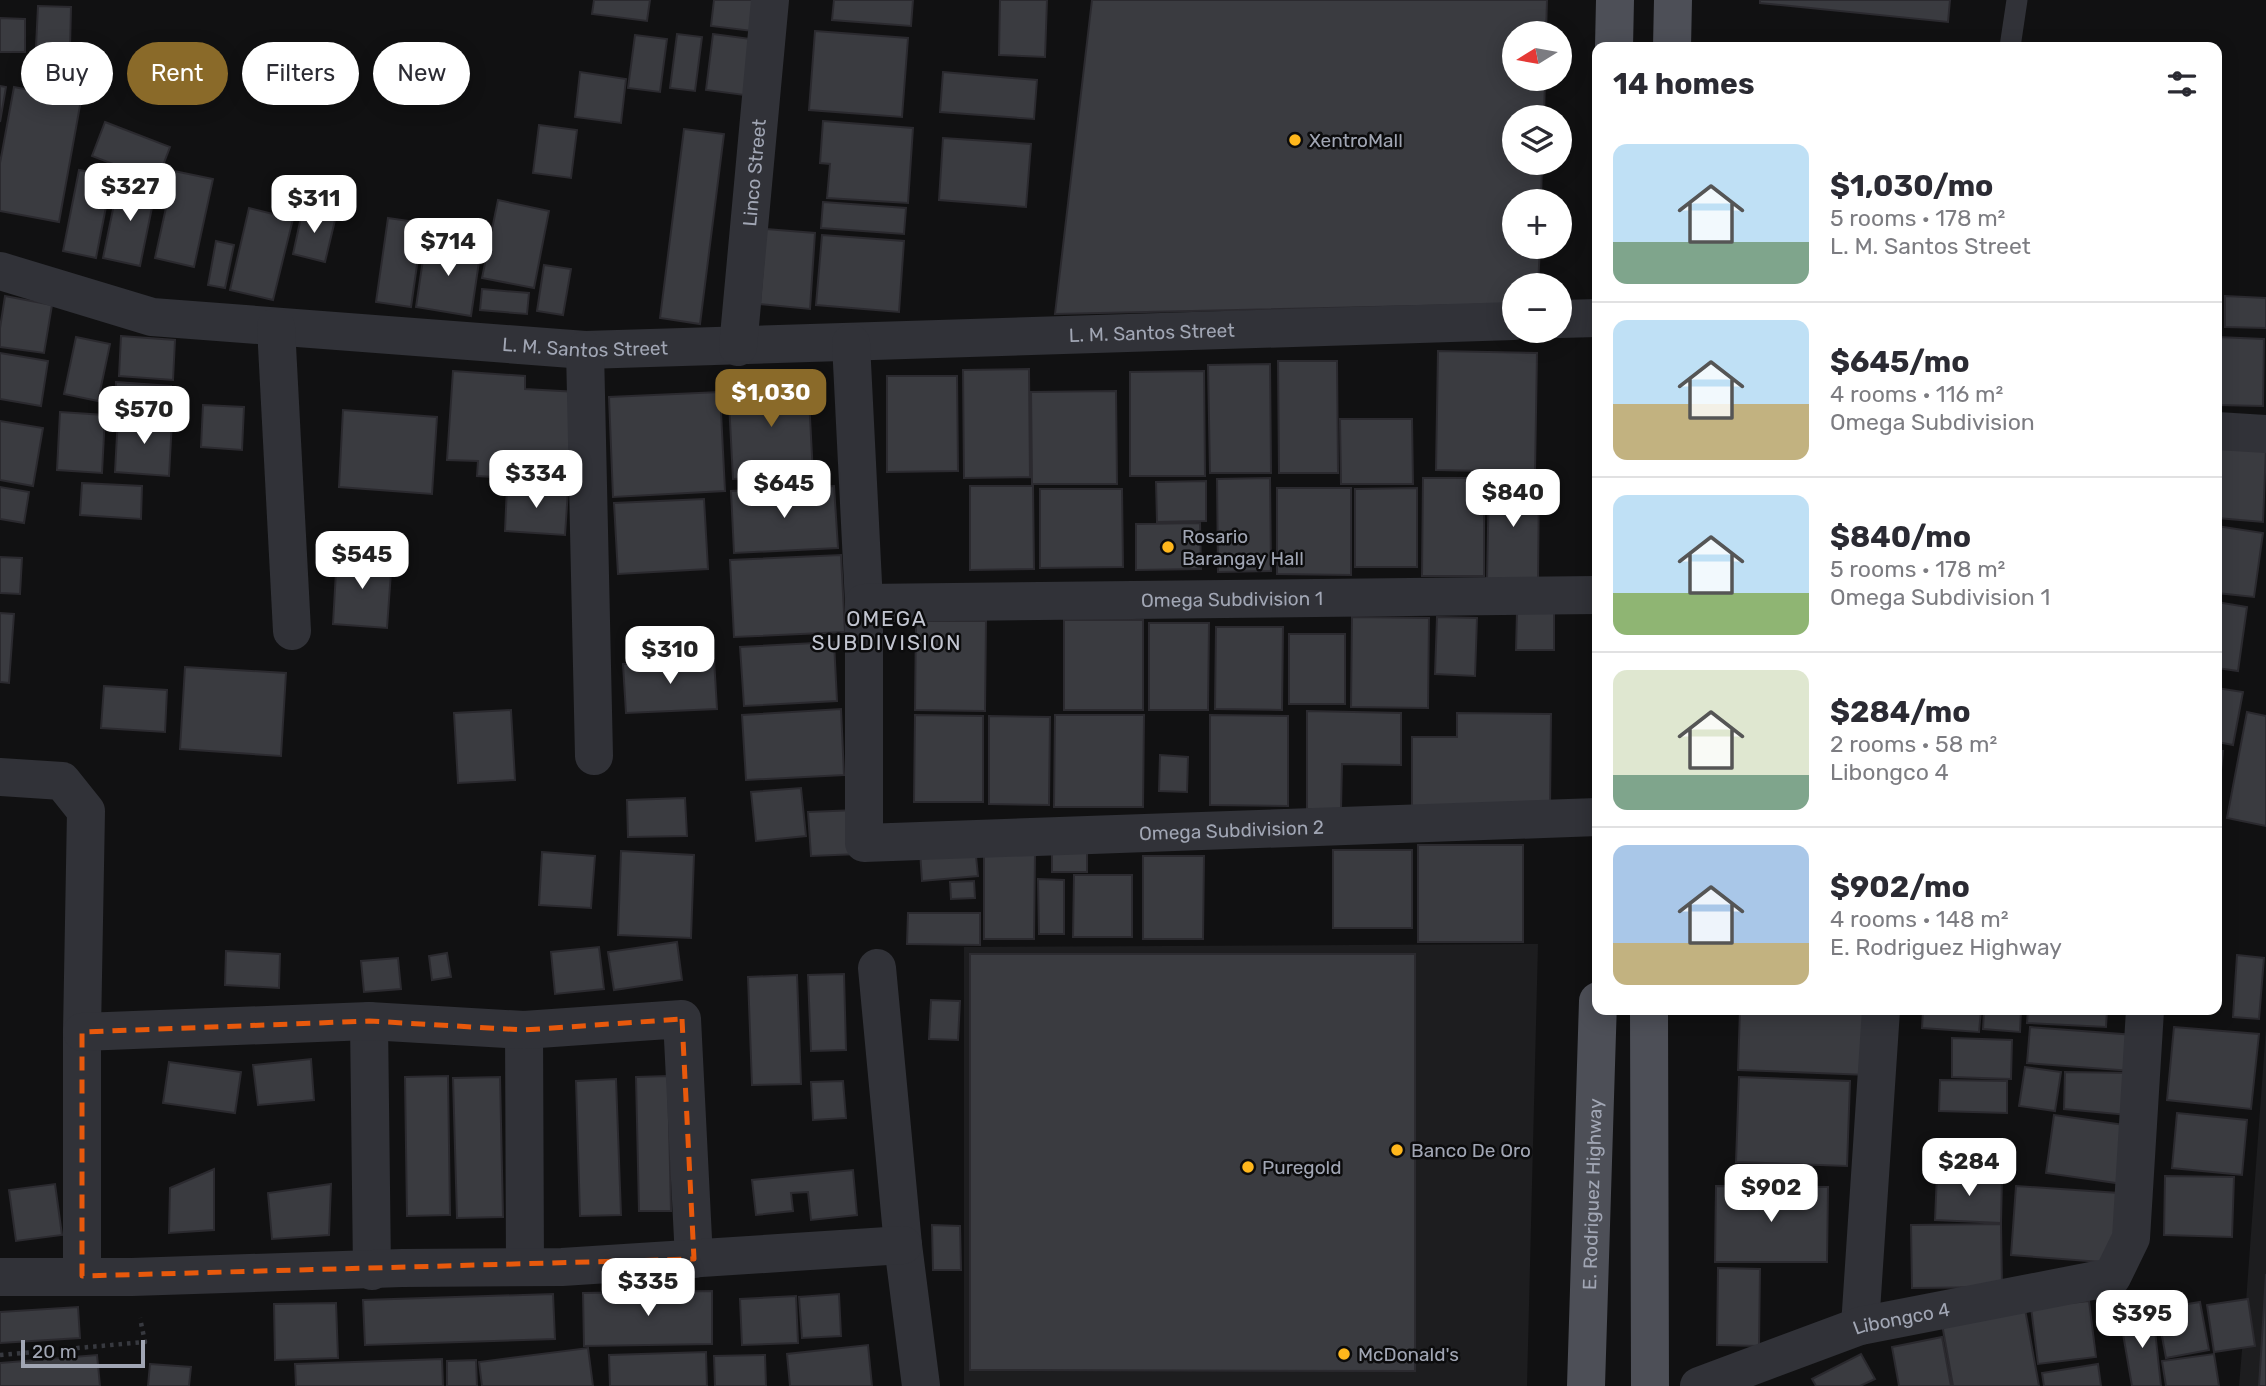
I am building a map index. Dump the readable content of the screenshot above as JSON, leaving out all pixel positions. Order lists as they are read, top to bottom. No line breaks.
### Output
{"streets":{"main road":["E. Rodriguez Highway"],"street":["Linco Street","L. M. Santos Street","Omega Subdivision 1","Omega Subdivision 2","Libongco 4"]},"crossings":[["Linco Street","L. M. Santos Street"],["Omega Subdivision 1","Omega Subdivision 2"]],"districts":["OMEGA SUBDIVISION"],"places":["XentroMall","Rosario Barangay Hall","Banco De Oro","Puregold","McDonald's"],"scale_bar":"20 m","north":"left","page":{"map_buttons":["+","−"],"chip":["Buy","Rent","Filters","New"],"heading":"14 homes","list":[{"name":"$1,030/mo","note":"5 rooms · 178 m² · L. M. Santos Street"},{"name":"$645/mo","note":"4 rooms · 116 m² · Omega Subdivision"},{"name":"$840/mo","note":"5 rooms · 178 m² · Omega Subdivision 1"},{"name":"$284/mo","note":"2 rooms · 58 m² · Libongco 4"},{"name":"$902/mo","note":"4 rooms · 148 m² · E. Rodriguez Highway"}],"price":["$327","$311","$714","$1,030","$570","$334","$645","$840","$545","$310","$284","$902","$335","$395"],"scale":"20 m"}}
